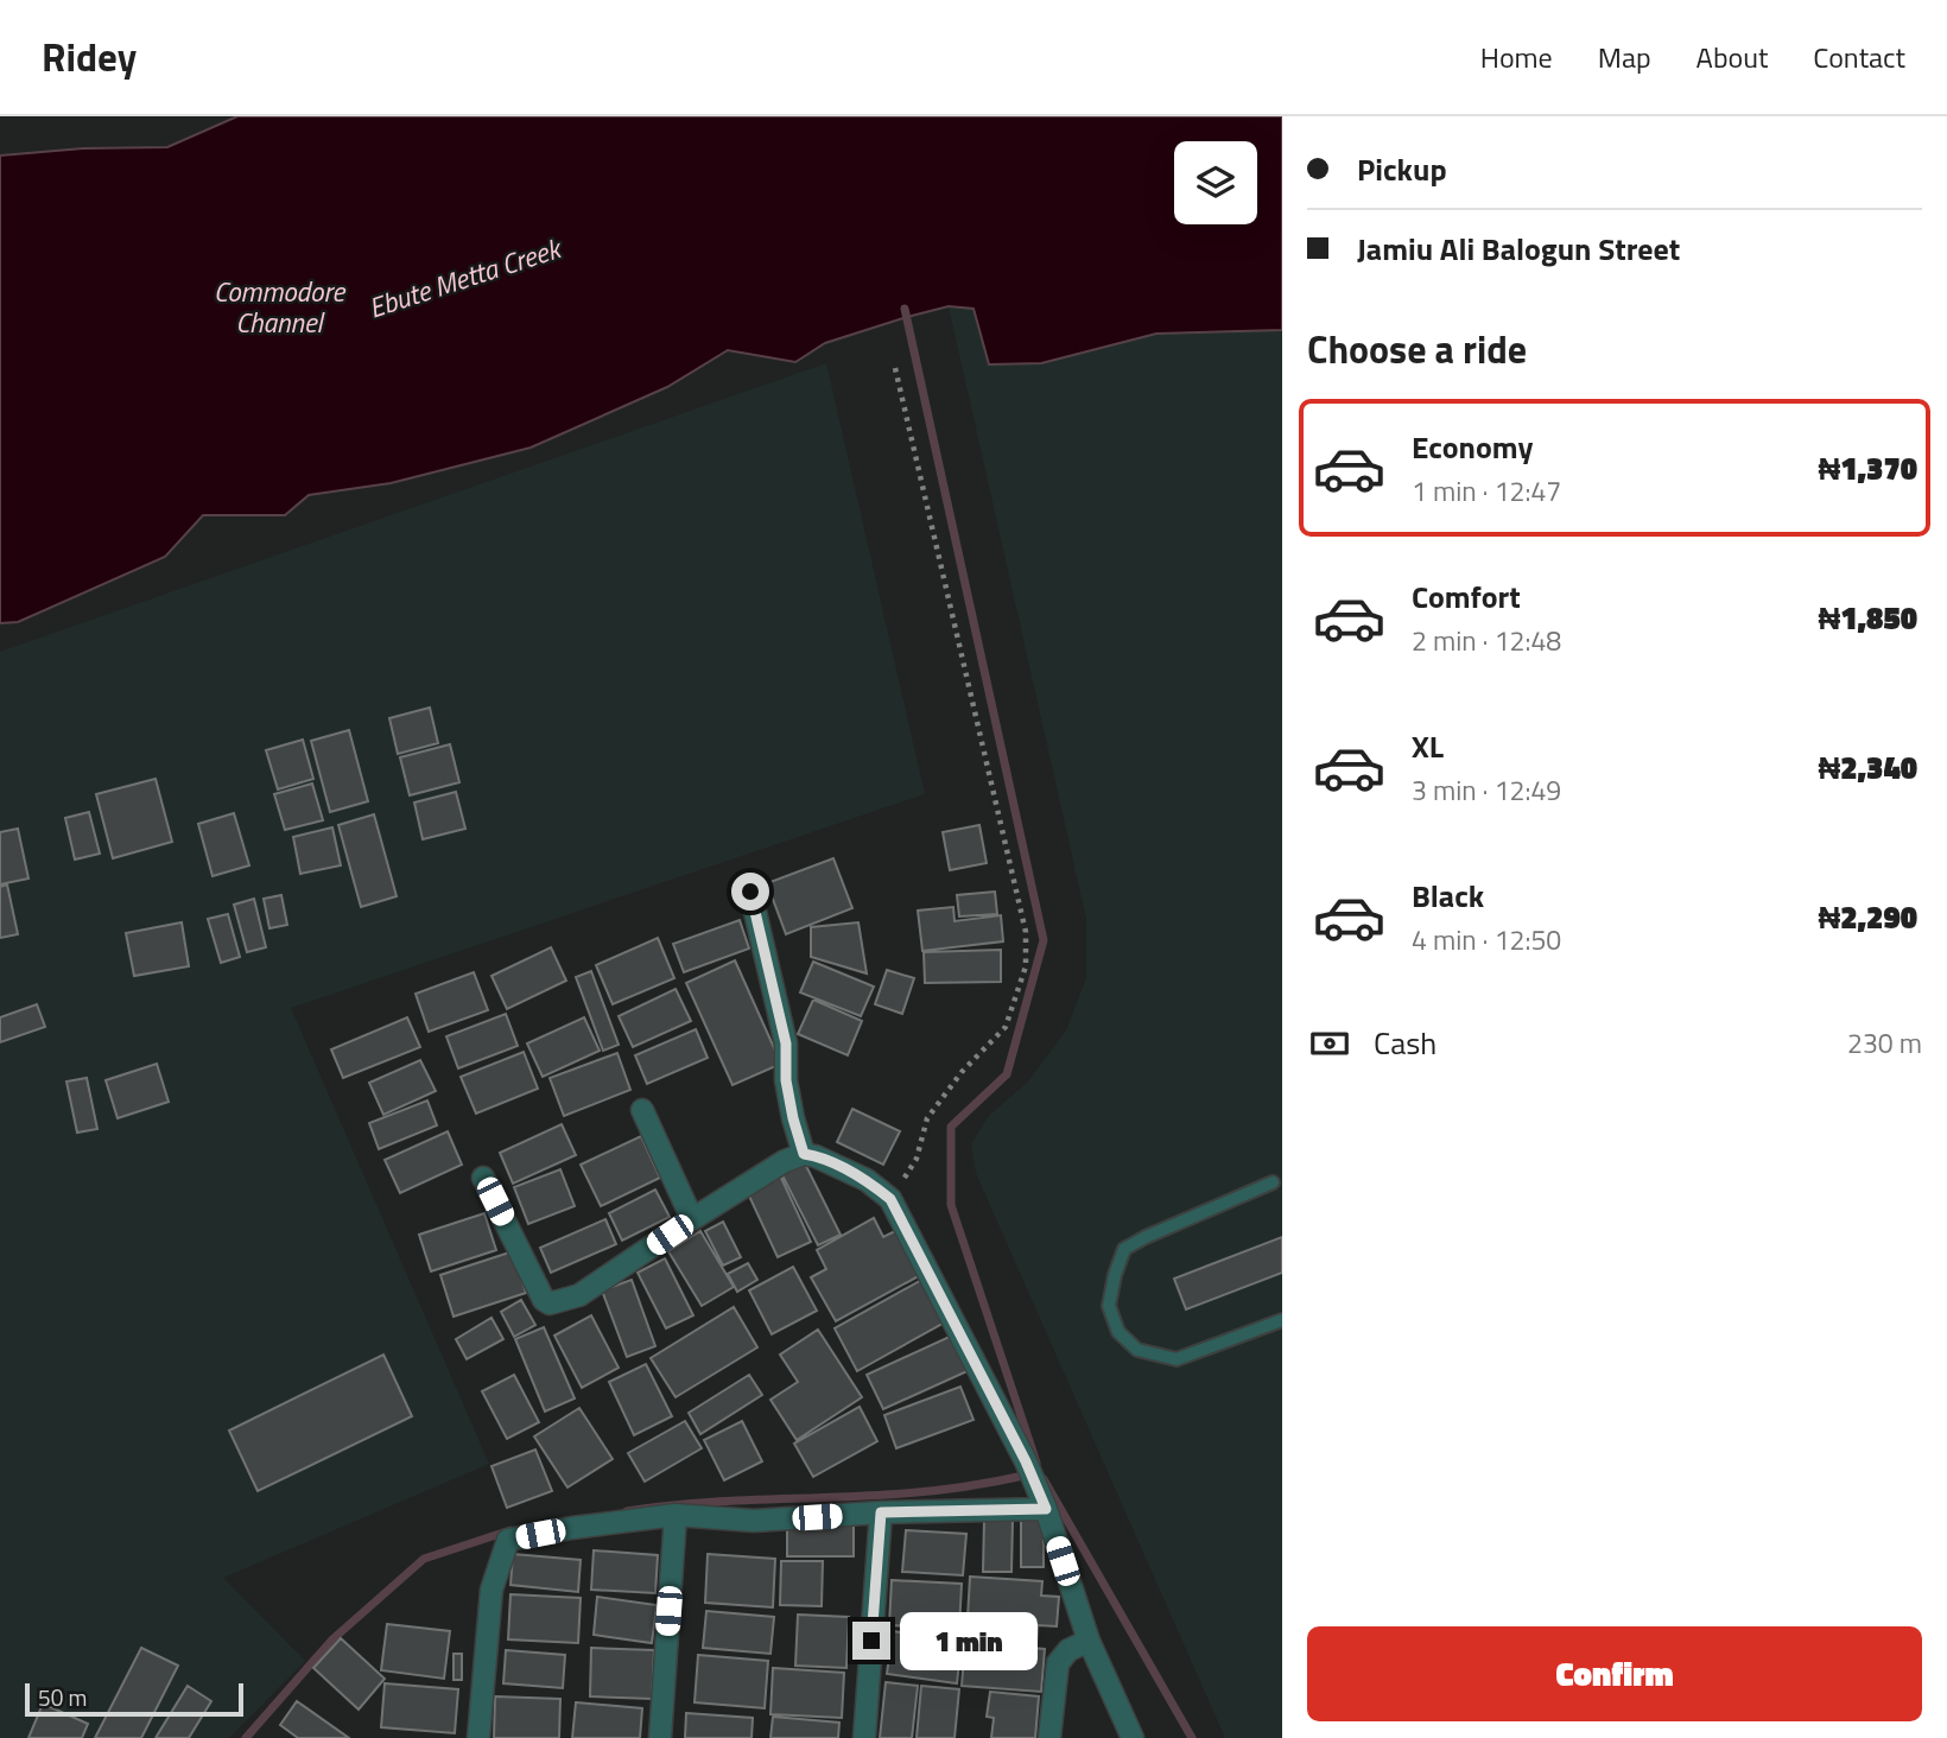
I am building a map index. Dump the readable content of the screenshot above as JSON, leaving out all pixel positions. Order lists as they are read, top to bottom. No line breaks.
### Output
{"water":["Ebute Metta Creek","Commodore Channel"],"scale_bar":"50 m","page":{"header":"Ridey","nav":["Home","Map","About","Contact"],"banner":["Pickup","Jamiu Ali Balogun Street"],"heading":"Choose a ride","list":[{"name":"Economy","note":"1 min · 12:47","value":"₦1,370"},{"name":"Comfort","note":"2 min · 12:48","value":"₦1,850"},{"name":"XL","note":"3 min · 12:49","value":"₦2,340"},{"name":"Black","note":"4 min · 12:50","value":"₦2,290"}],"pay":["Cash","230 m"],"buttons":"Confirm","bubble":"1 min","scale":"50 m"}}
